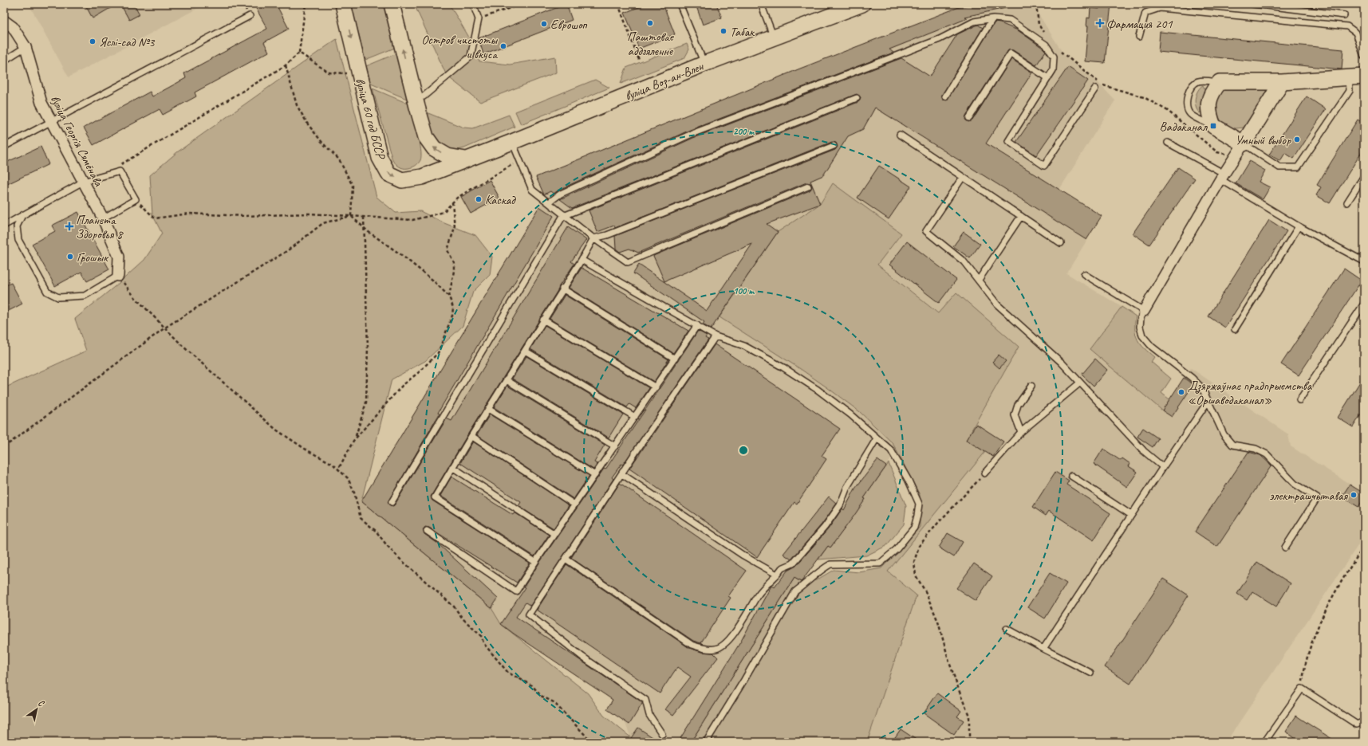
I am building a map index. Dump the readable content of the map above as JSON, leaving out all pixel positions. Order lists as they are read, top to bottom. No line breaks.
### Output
{"streets":{"main road":["вуліца Воз-ан-Влен","вуліца 60 год БССР"],"street":["вуліца Георгія Сямёнава"]},"crossings":[["вуліца Воз-ан-Влен","вуліца 60 год БССР"]],"places":{"other":["Паштовае аддзяленне","Еврошоп","Табак","Яслі-сад №3","Остров чистоты и вкуса","Умный выбор","Каскад","Грошык","Дзяржаўнае прадпрыемства «Оршаводаканал»","электрашчытавая"],"health":["Фармация 201","Планета Здоровья 8"],"transit":["Вадаканал"]},"north":"top right","rings":["200 m","100 m"]}
